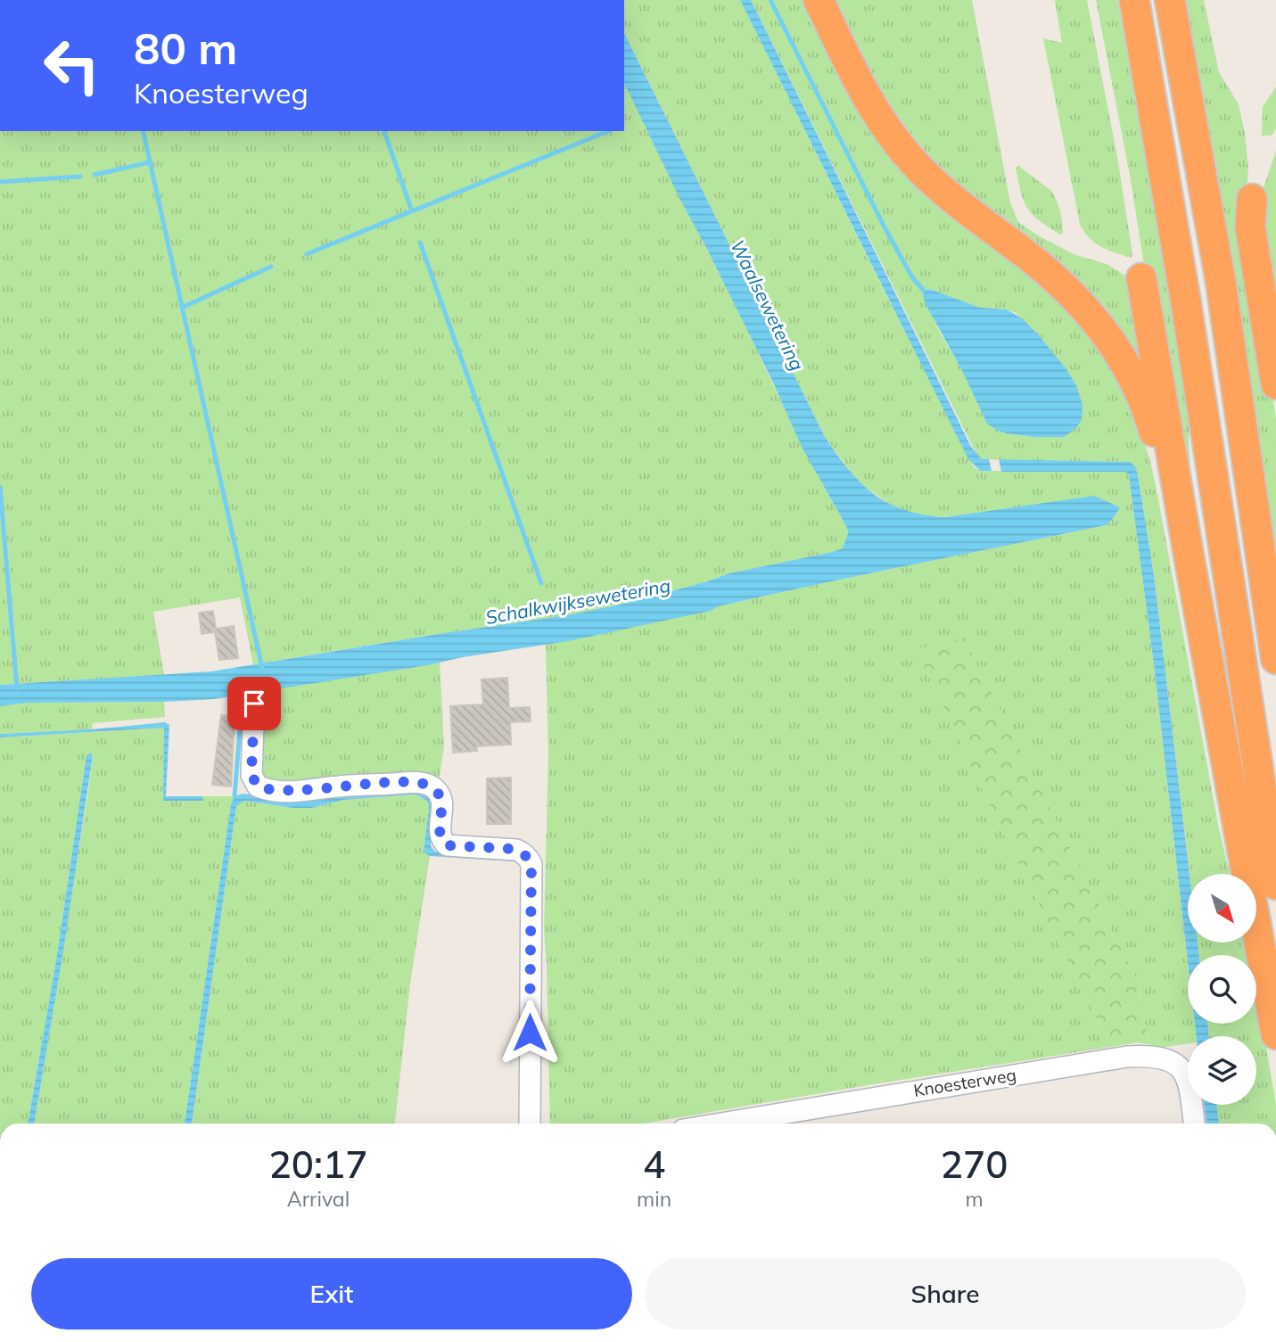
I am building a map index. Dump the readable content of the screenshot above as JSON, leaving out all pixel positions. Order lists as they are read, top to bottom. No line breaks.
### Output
{"streets":{"street":["Knoesterweg"]},"water":["Waalsewetering","Schalkwijksewetering"],"north":"bottom right","page":{"turn":["80 m","Knoesterweg"],"eta":["20:17","Arrival","4","min","270","m"],"buttons":["Exit","Share"]}}
